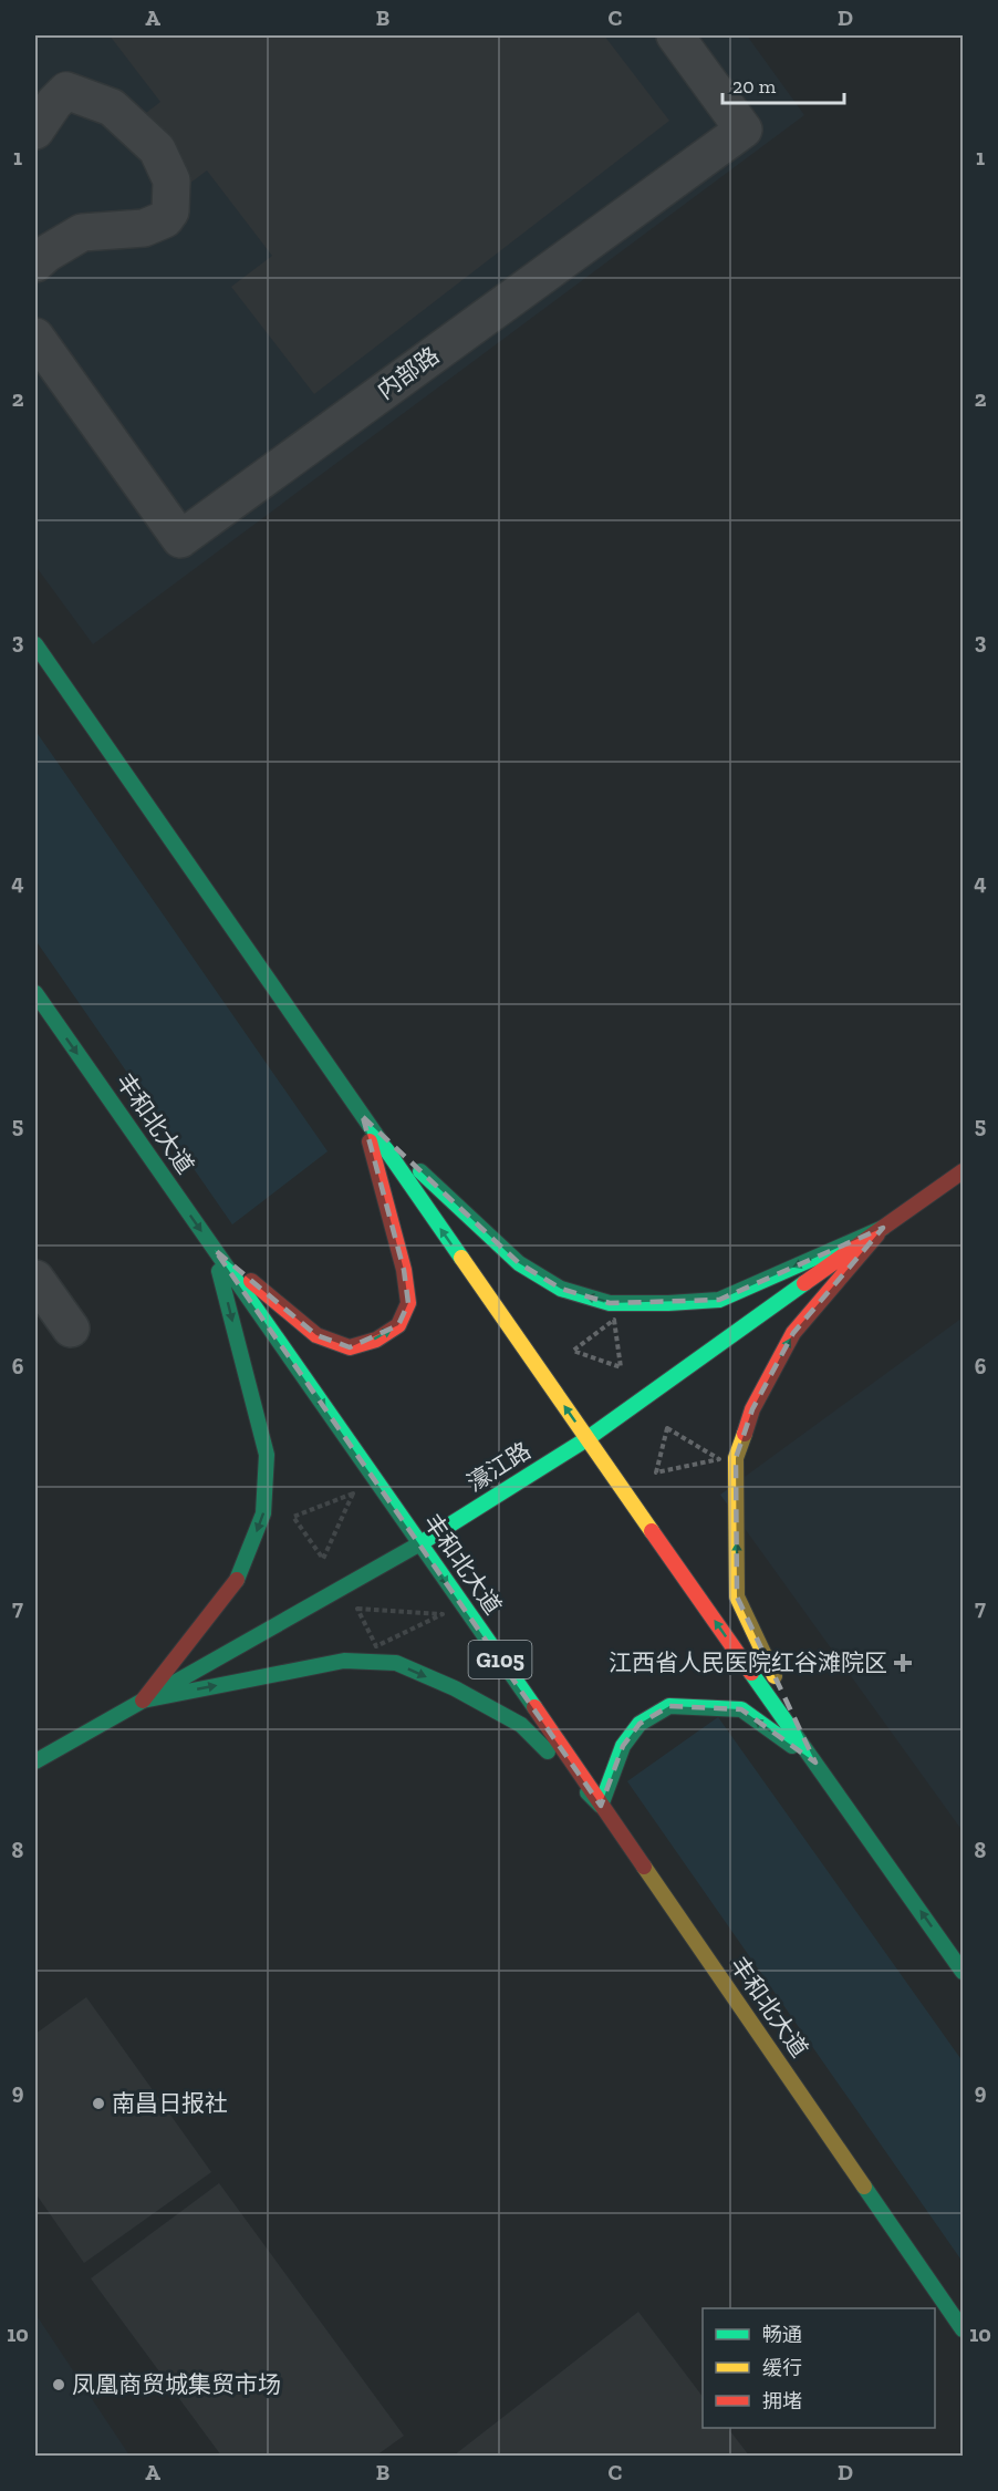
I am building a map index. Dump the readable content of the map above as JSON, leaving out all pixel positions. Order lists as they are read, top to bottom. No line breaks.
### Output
{"streets":{"main road":["丰和北大道","濠江路","G105"],"street":["内部路"]},"crossings":[["丰和北大道","濠江路"]],"one_way":["丰和北大道"],"places":{"health":["江西省人民医院红谷滩院区"],"other":["南昌日报社","凤凰商贸城集贸市场"]},"legend":["畅通","缓行","拥堵"],"scale_bar":"20 m","grid":{"columns":["A","B","C","D"],"rows":["1","2","3","4","5","6","7","8","9","10"]}}
